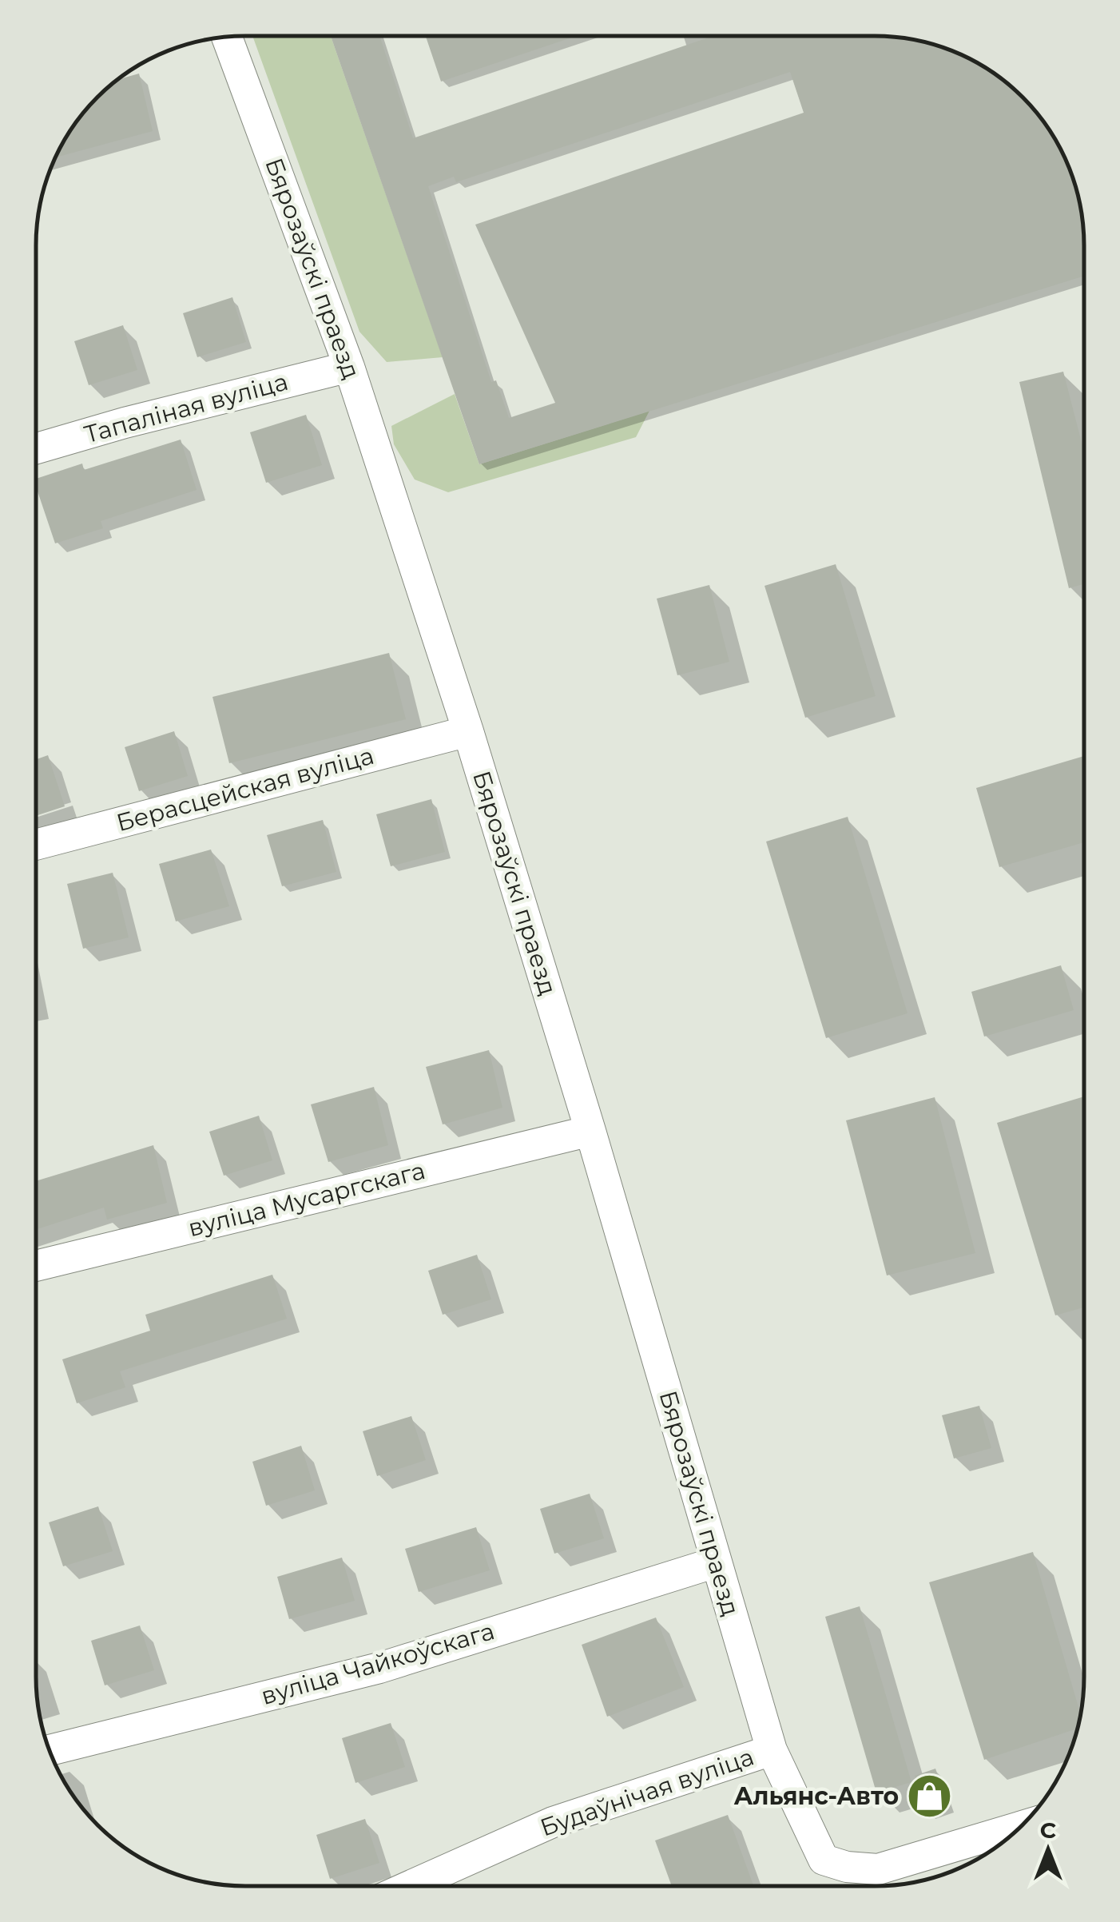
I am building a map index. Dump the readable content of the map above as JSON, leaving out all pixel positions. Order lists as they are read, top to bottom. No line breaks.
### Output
{"streets":{"street":["Бярозаўскі праезд","Тапаліная вуліца","Берасцейская вуліца","вуліца Мусаргскага","вуліца Чайкоўскага","Будаўнічая вуліца"]},"crossings":[["Бярозаўскі праезд","Тапаліная вуліца"],["Бярозаўскі праезд","Берасцейская вуліца"],["Бярозаўскі праезд","вуліца Мусаргскага"],["Бярозаўскі праезд","вуліца Чайкоўскага"],["Бярозаўскі праезд","Будаўнічая вуліца"]],"places":{"shop":["Альянс-Авто"]},"north":"top"}
